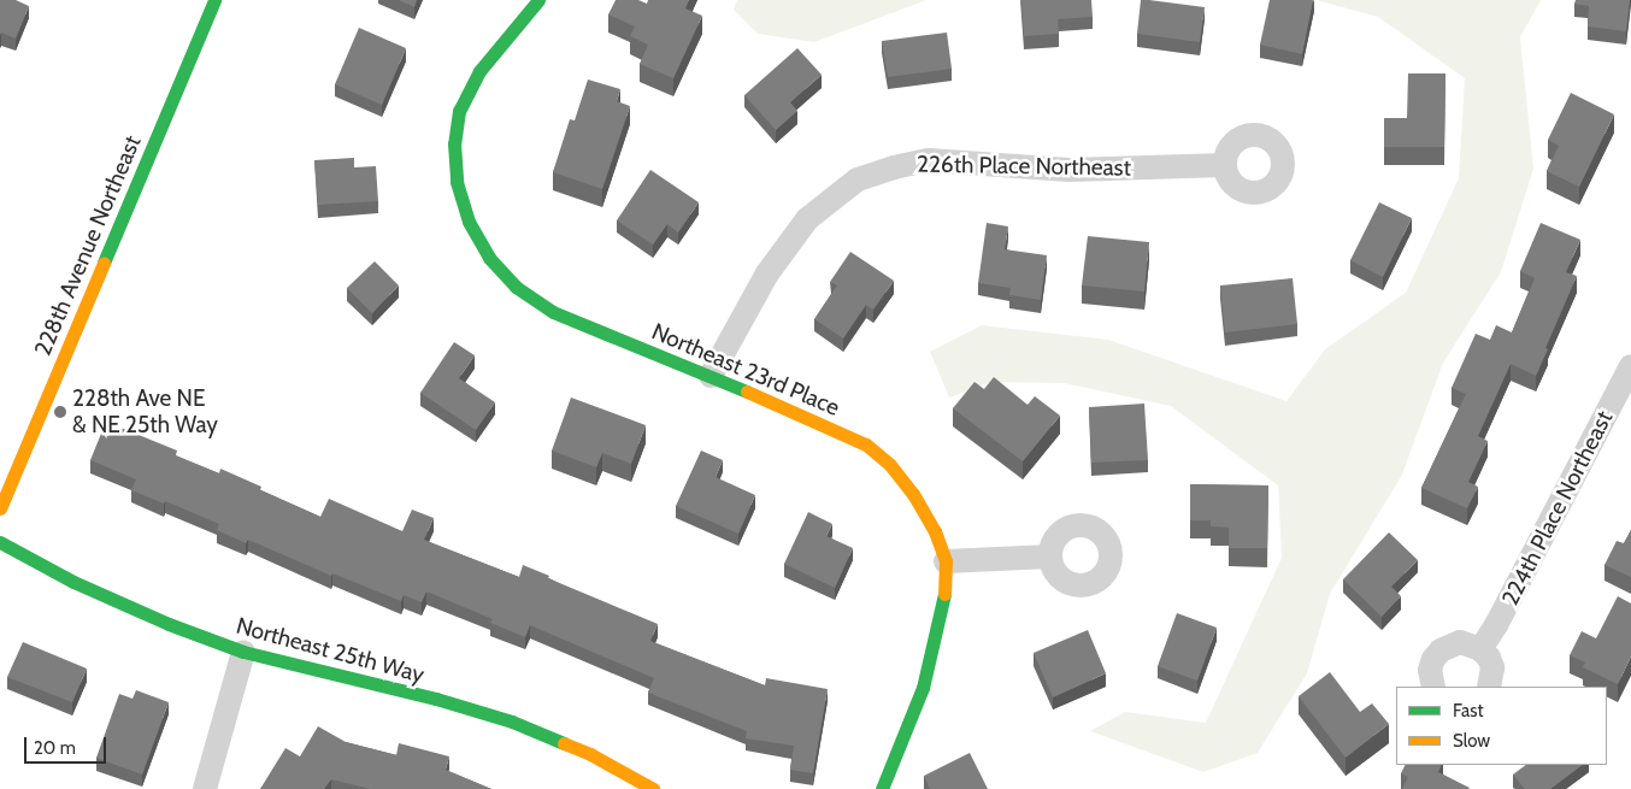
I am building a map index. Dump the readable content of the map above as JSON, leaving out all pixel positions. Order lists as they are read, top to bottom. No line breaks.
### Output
{"streets":{"street":["226th Place Northeast","228th Avenue Northeast","Northeast 23rd Place","224th Place Northeast","Northeast 25th Way"]},"crossings":[["226th Place Northeast","Northeast 23rd Place"]],"places":["228th Ave NE & NE 25th Way"],"legend":["Fast","Slow"],"scale_bar":"20 m"}
